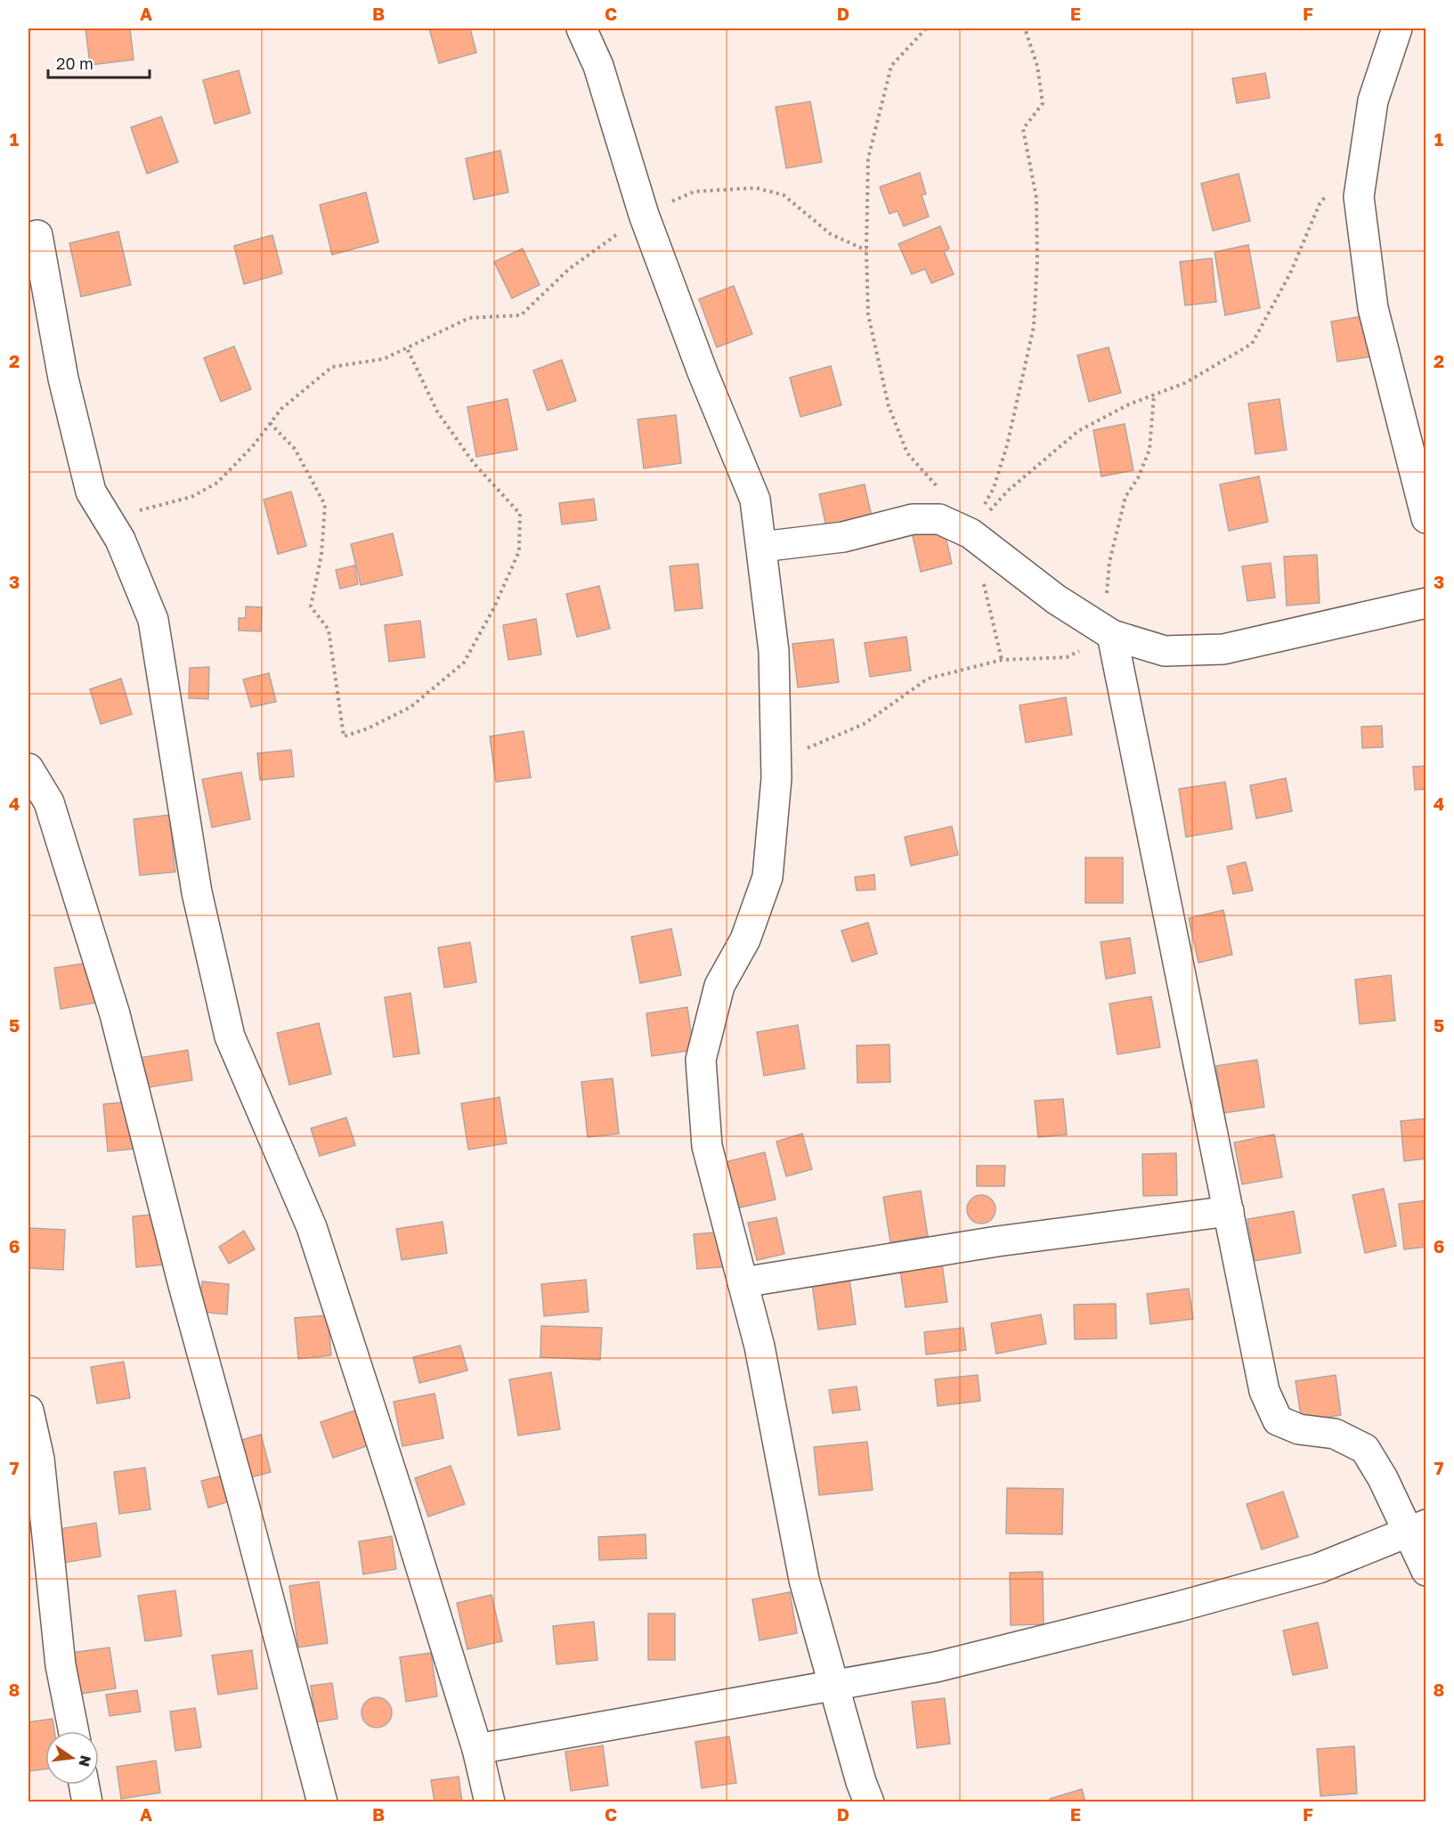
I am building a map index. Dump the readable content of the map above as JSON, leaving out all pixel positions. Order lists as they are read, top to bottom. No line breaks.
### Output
{"scale_bar":"20 m","north":"right","grid":{"columns":["A","B","C","D","E","F"],"rows":["1","2","3","4","5","6","7","8"]}}
